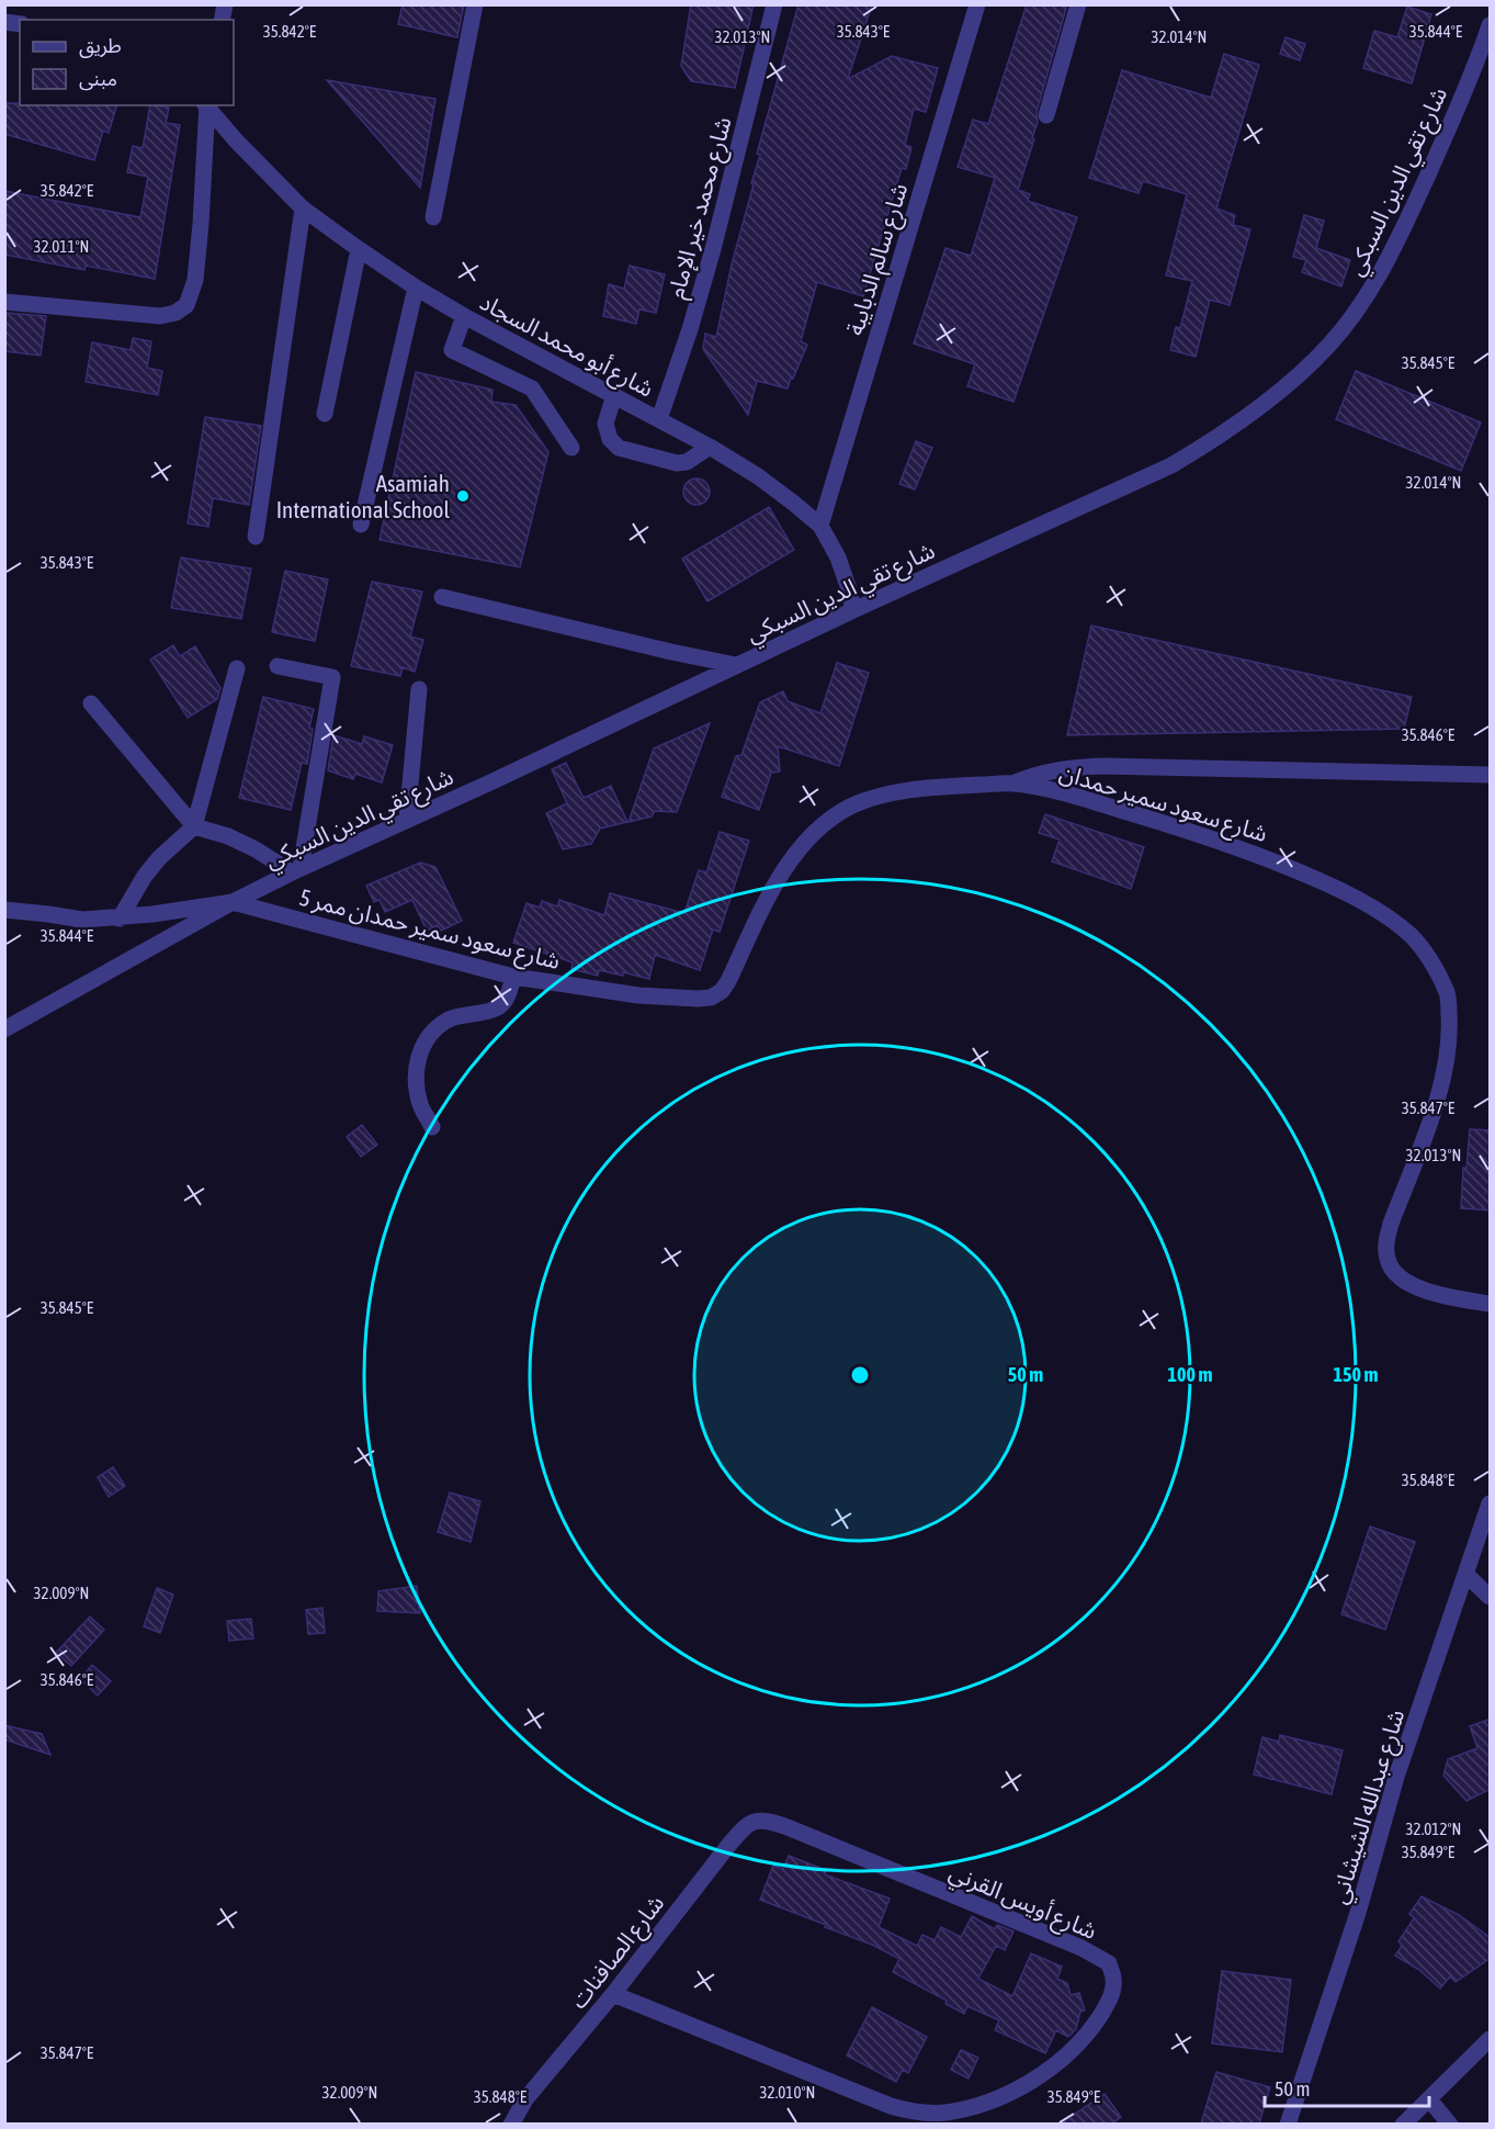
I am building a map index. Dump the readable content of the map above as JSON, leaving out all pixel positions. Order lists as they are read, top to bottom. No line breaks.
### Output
{"streets":{"street":["شارع تقي الدين السبكي","شارع محمد خير الإمام","شارع سالم الدبايبة","شارع أبو محمد السجاد","شارع سعود سمير حمدان","شارع سعود سمير حمدان ممر 5","شارع عبدالله الشيشاني","شارع أويس القرني","شارع الصافنات"]},"crossings":[["شارع تقي الدين السبكي","شارع أبو محمد السجاد"],["شارع تقي الدين السبكي","شارع سعود سمير حمدان ممر 5"],["شارع محمد خير الإمام","شارع أبو محمد السجاد"],["شارع سالم الدبايبة","شارع أبو محمد السجاد"],["شارع سعود سمير حمدان","شارع سعود سمير حمدان ممر 5"],["شارع أويس القرني","شارع الصافنات"]],"places":["Asamiah International School"],"legend":["طريق","مبنى"],"scale_bar":"50 m","coordinates":["35.842°E","35.843°E","35.844°E","32.013°N","32.014°N","32.011°N","35.845°E","35.846°E","35.847°E","35.848°E","32.009°N","32.012°N","35.849°E","32.010°N"],"rings":["50 m","100 m","150 m"]}
